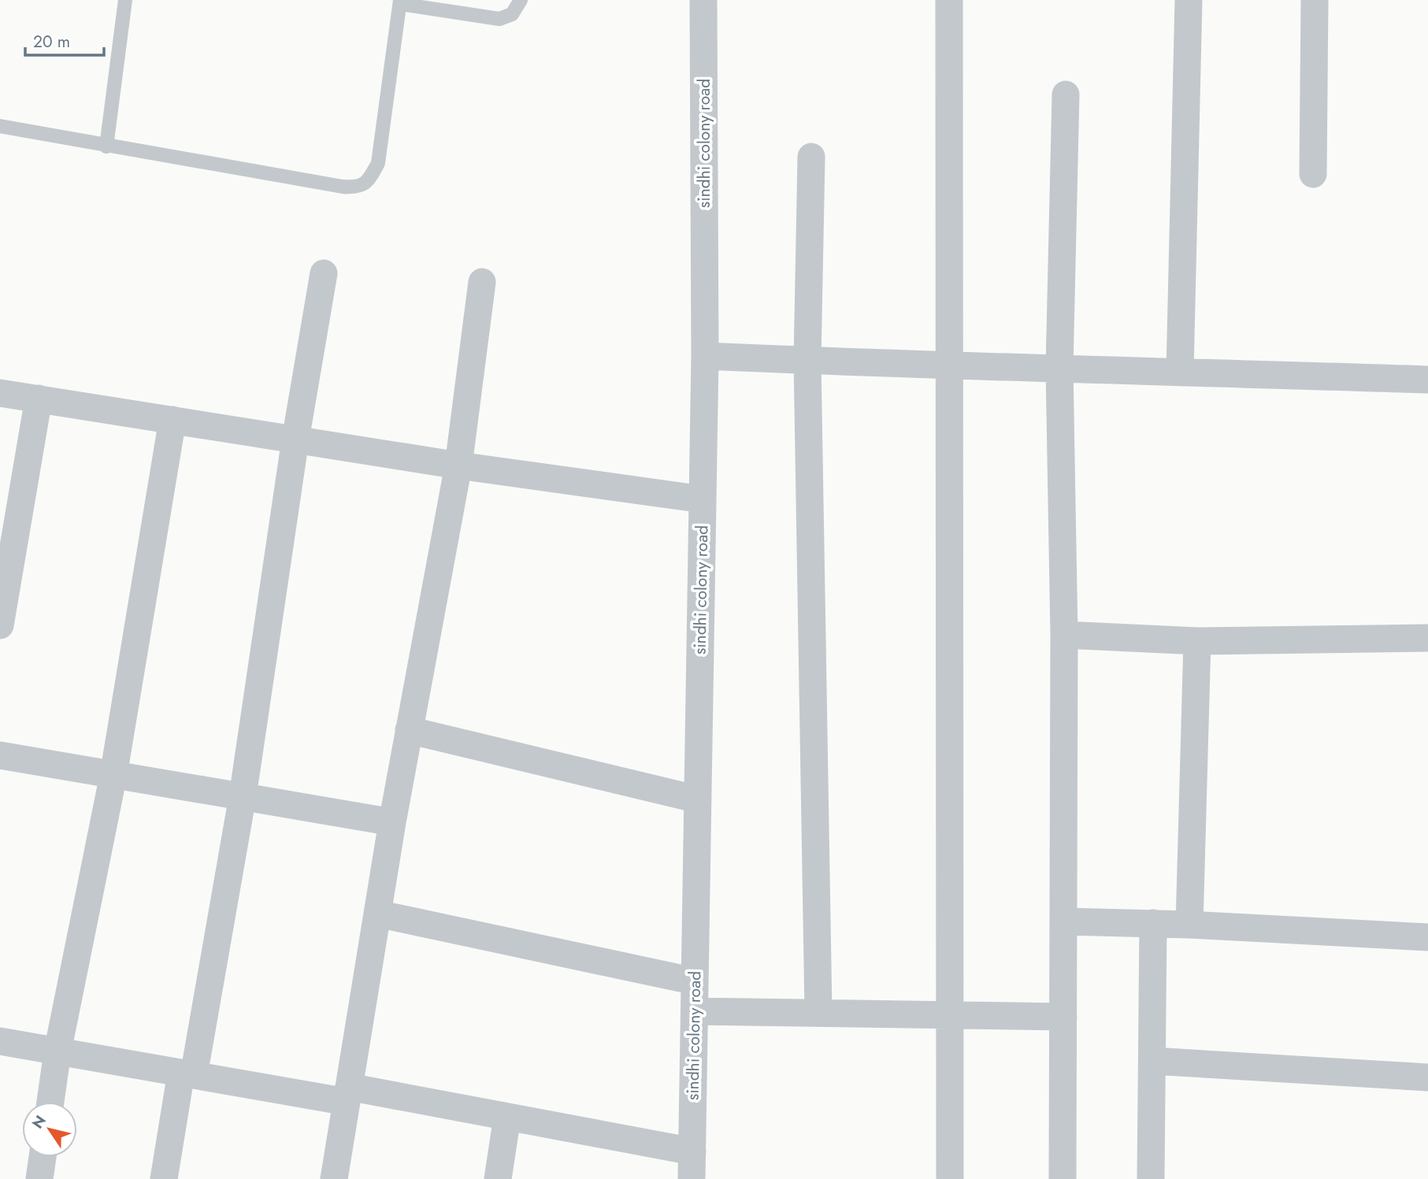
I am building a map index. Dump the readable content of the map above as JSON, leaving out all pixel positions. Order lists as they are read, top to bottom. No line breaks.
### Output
{"streets":{"street":["sindhi colony road"]},"scale_bar":"20 m","north":"top left"}
